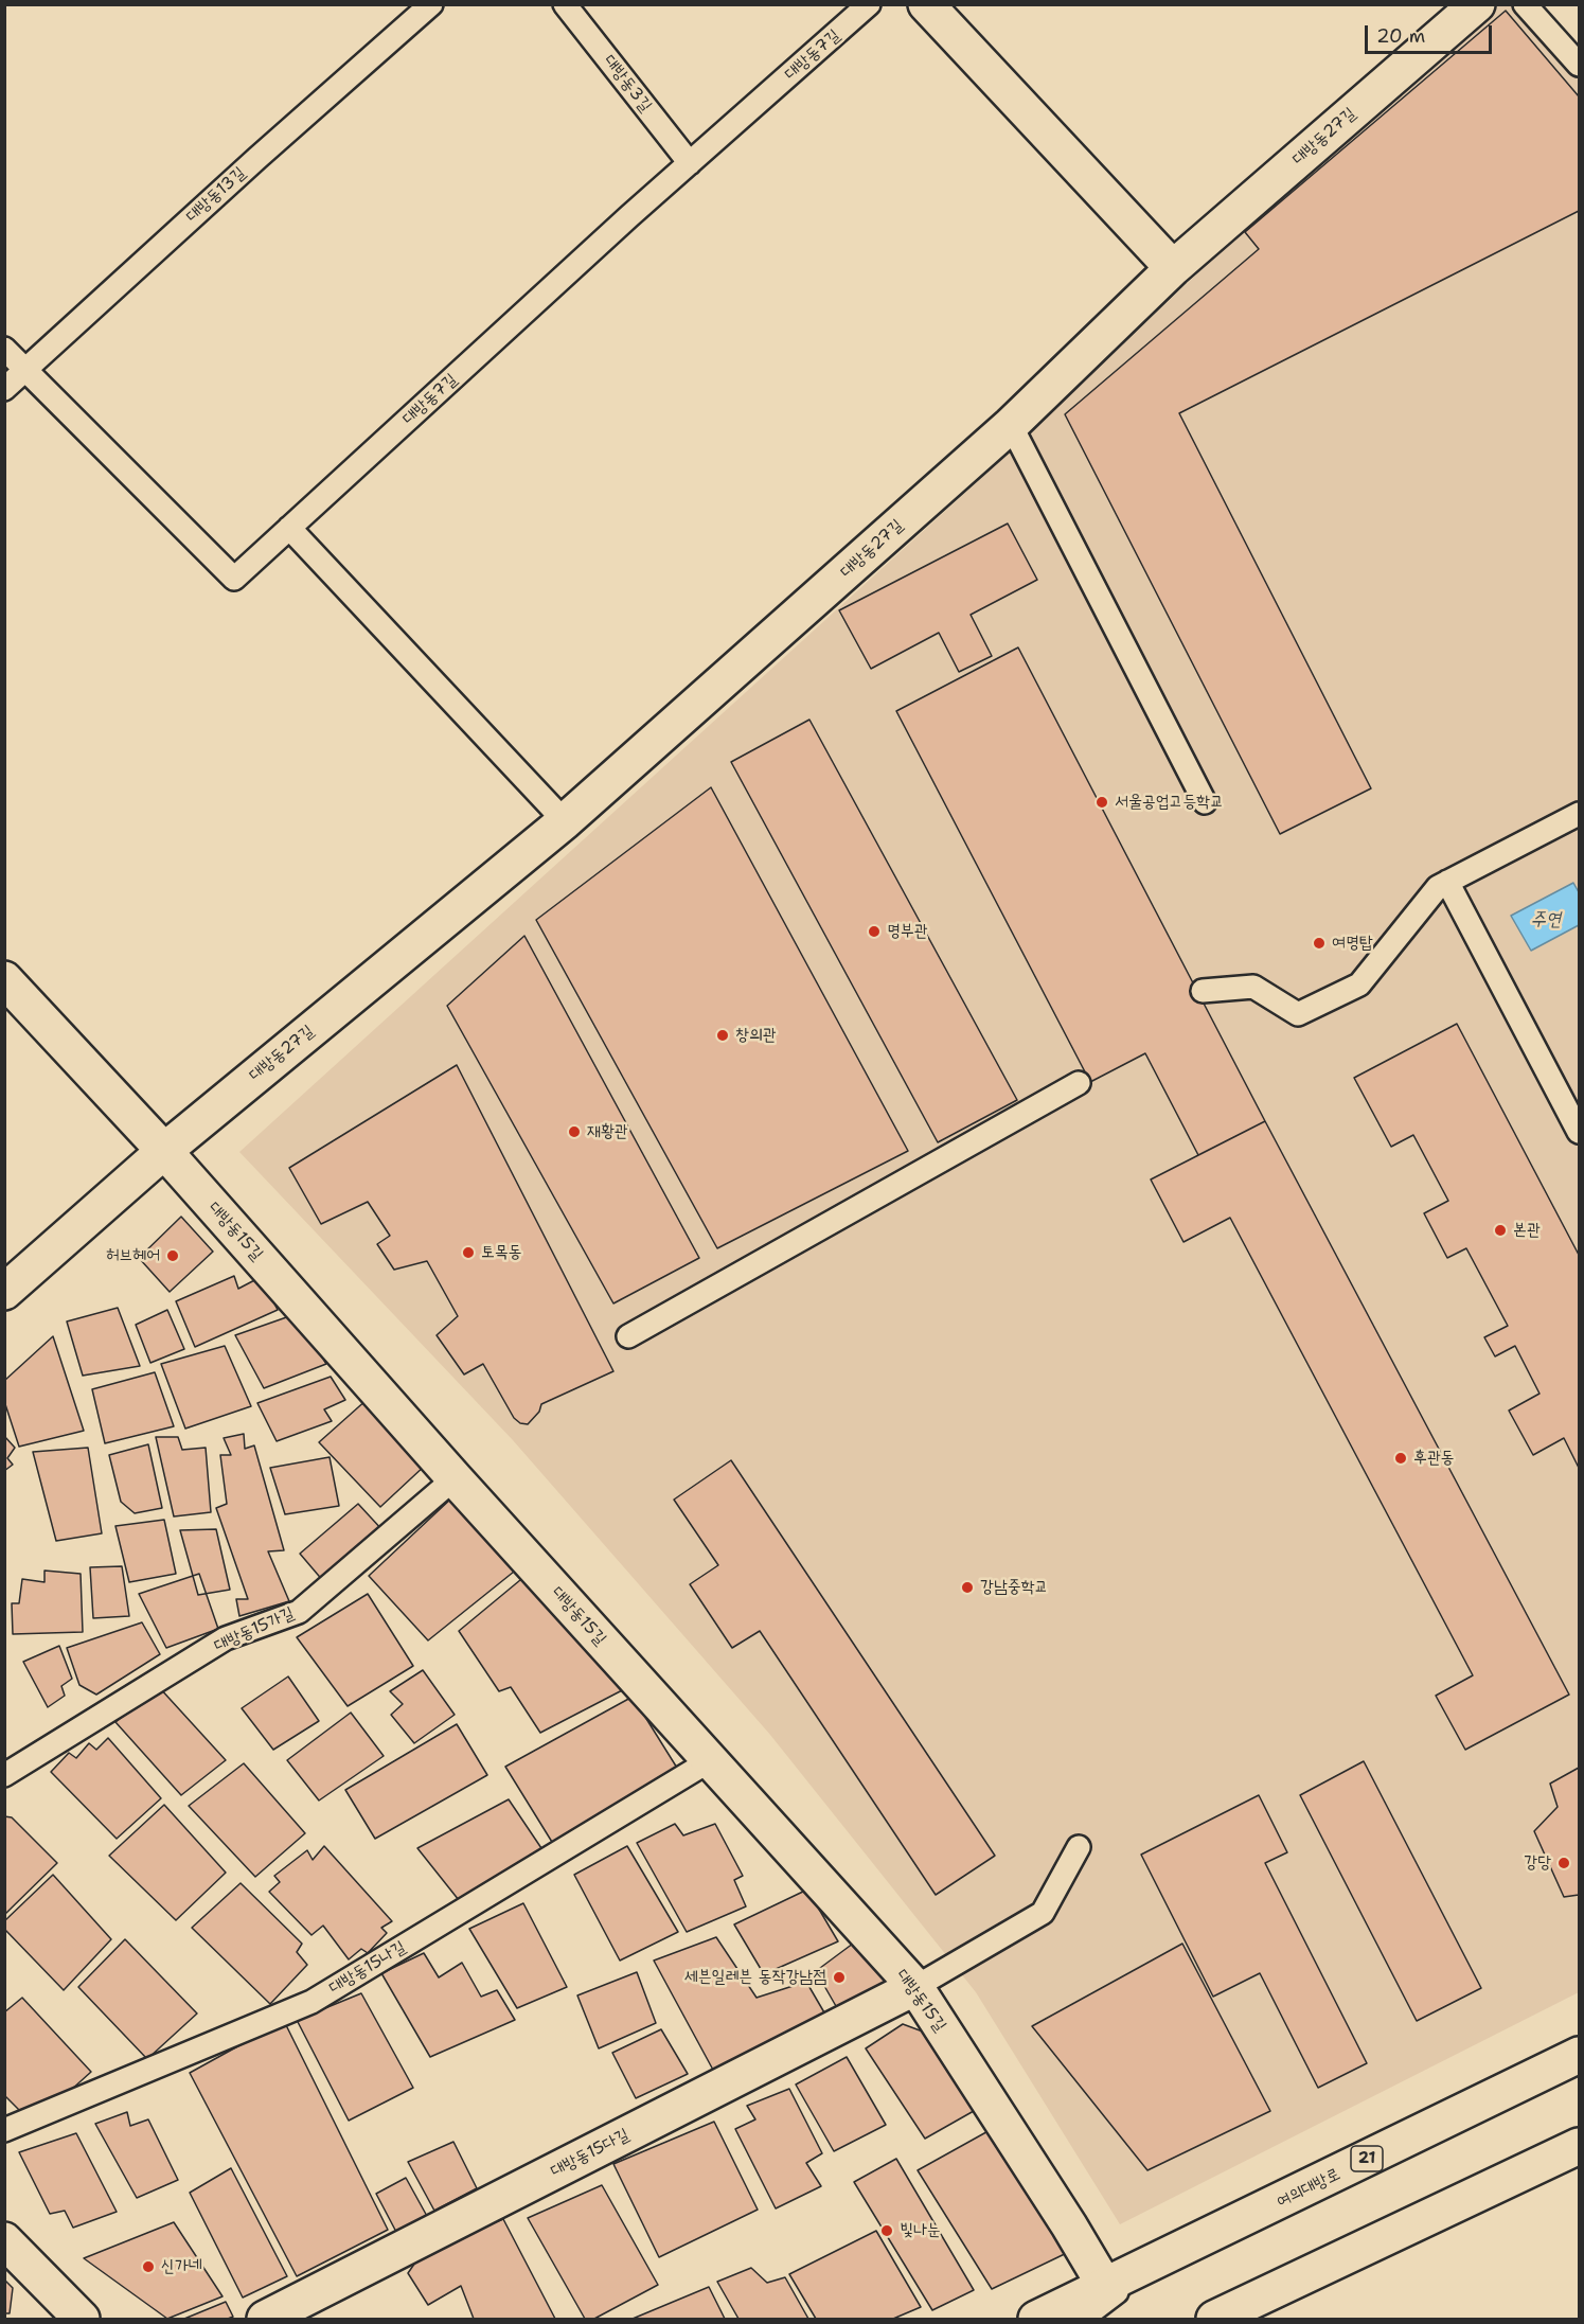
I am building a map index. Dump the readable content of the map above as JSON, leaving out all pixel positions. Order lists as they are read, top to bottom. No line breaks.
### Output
{"streets":{"street":["대방동27길","대방동15길","대방동15다길","21","여의대방로"],"lane":["대방동7길","대방동3길","대방동13길","대방동15가길","대방동15나길"]},"crossings":[["대방동7길","대방동3길"],["대방동7길","대방동13길"],["대방동27길","대방동15길"],["대방동15길","대방동15가길"],["대방동15길","대방동15나길"],["대방동15길","대방동15다길"],["대방동15길","여의대방로"]],"water":["주연"],"places":["서울공업고등학교","명부관","여명탑","창의관","재황관","본관","토목동","허브헤어","후관동","강남중학교","강당","세븐일레븐 동작강남점","빛나눈","신가네"],"scale_bar":"20 m"}
